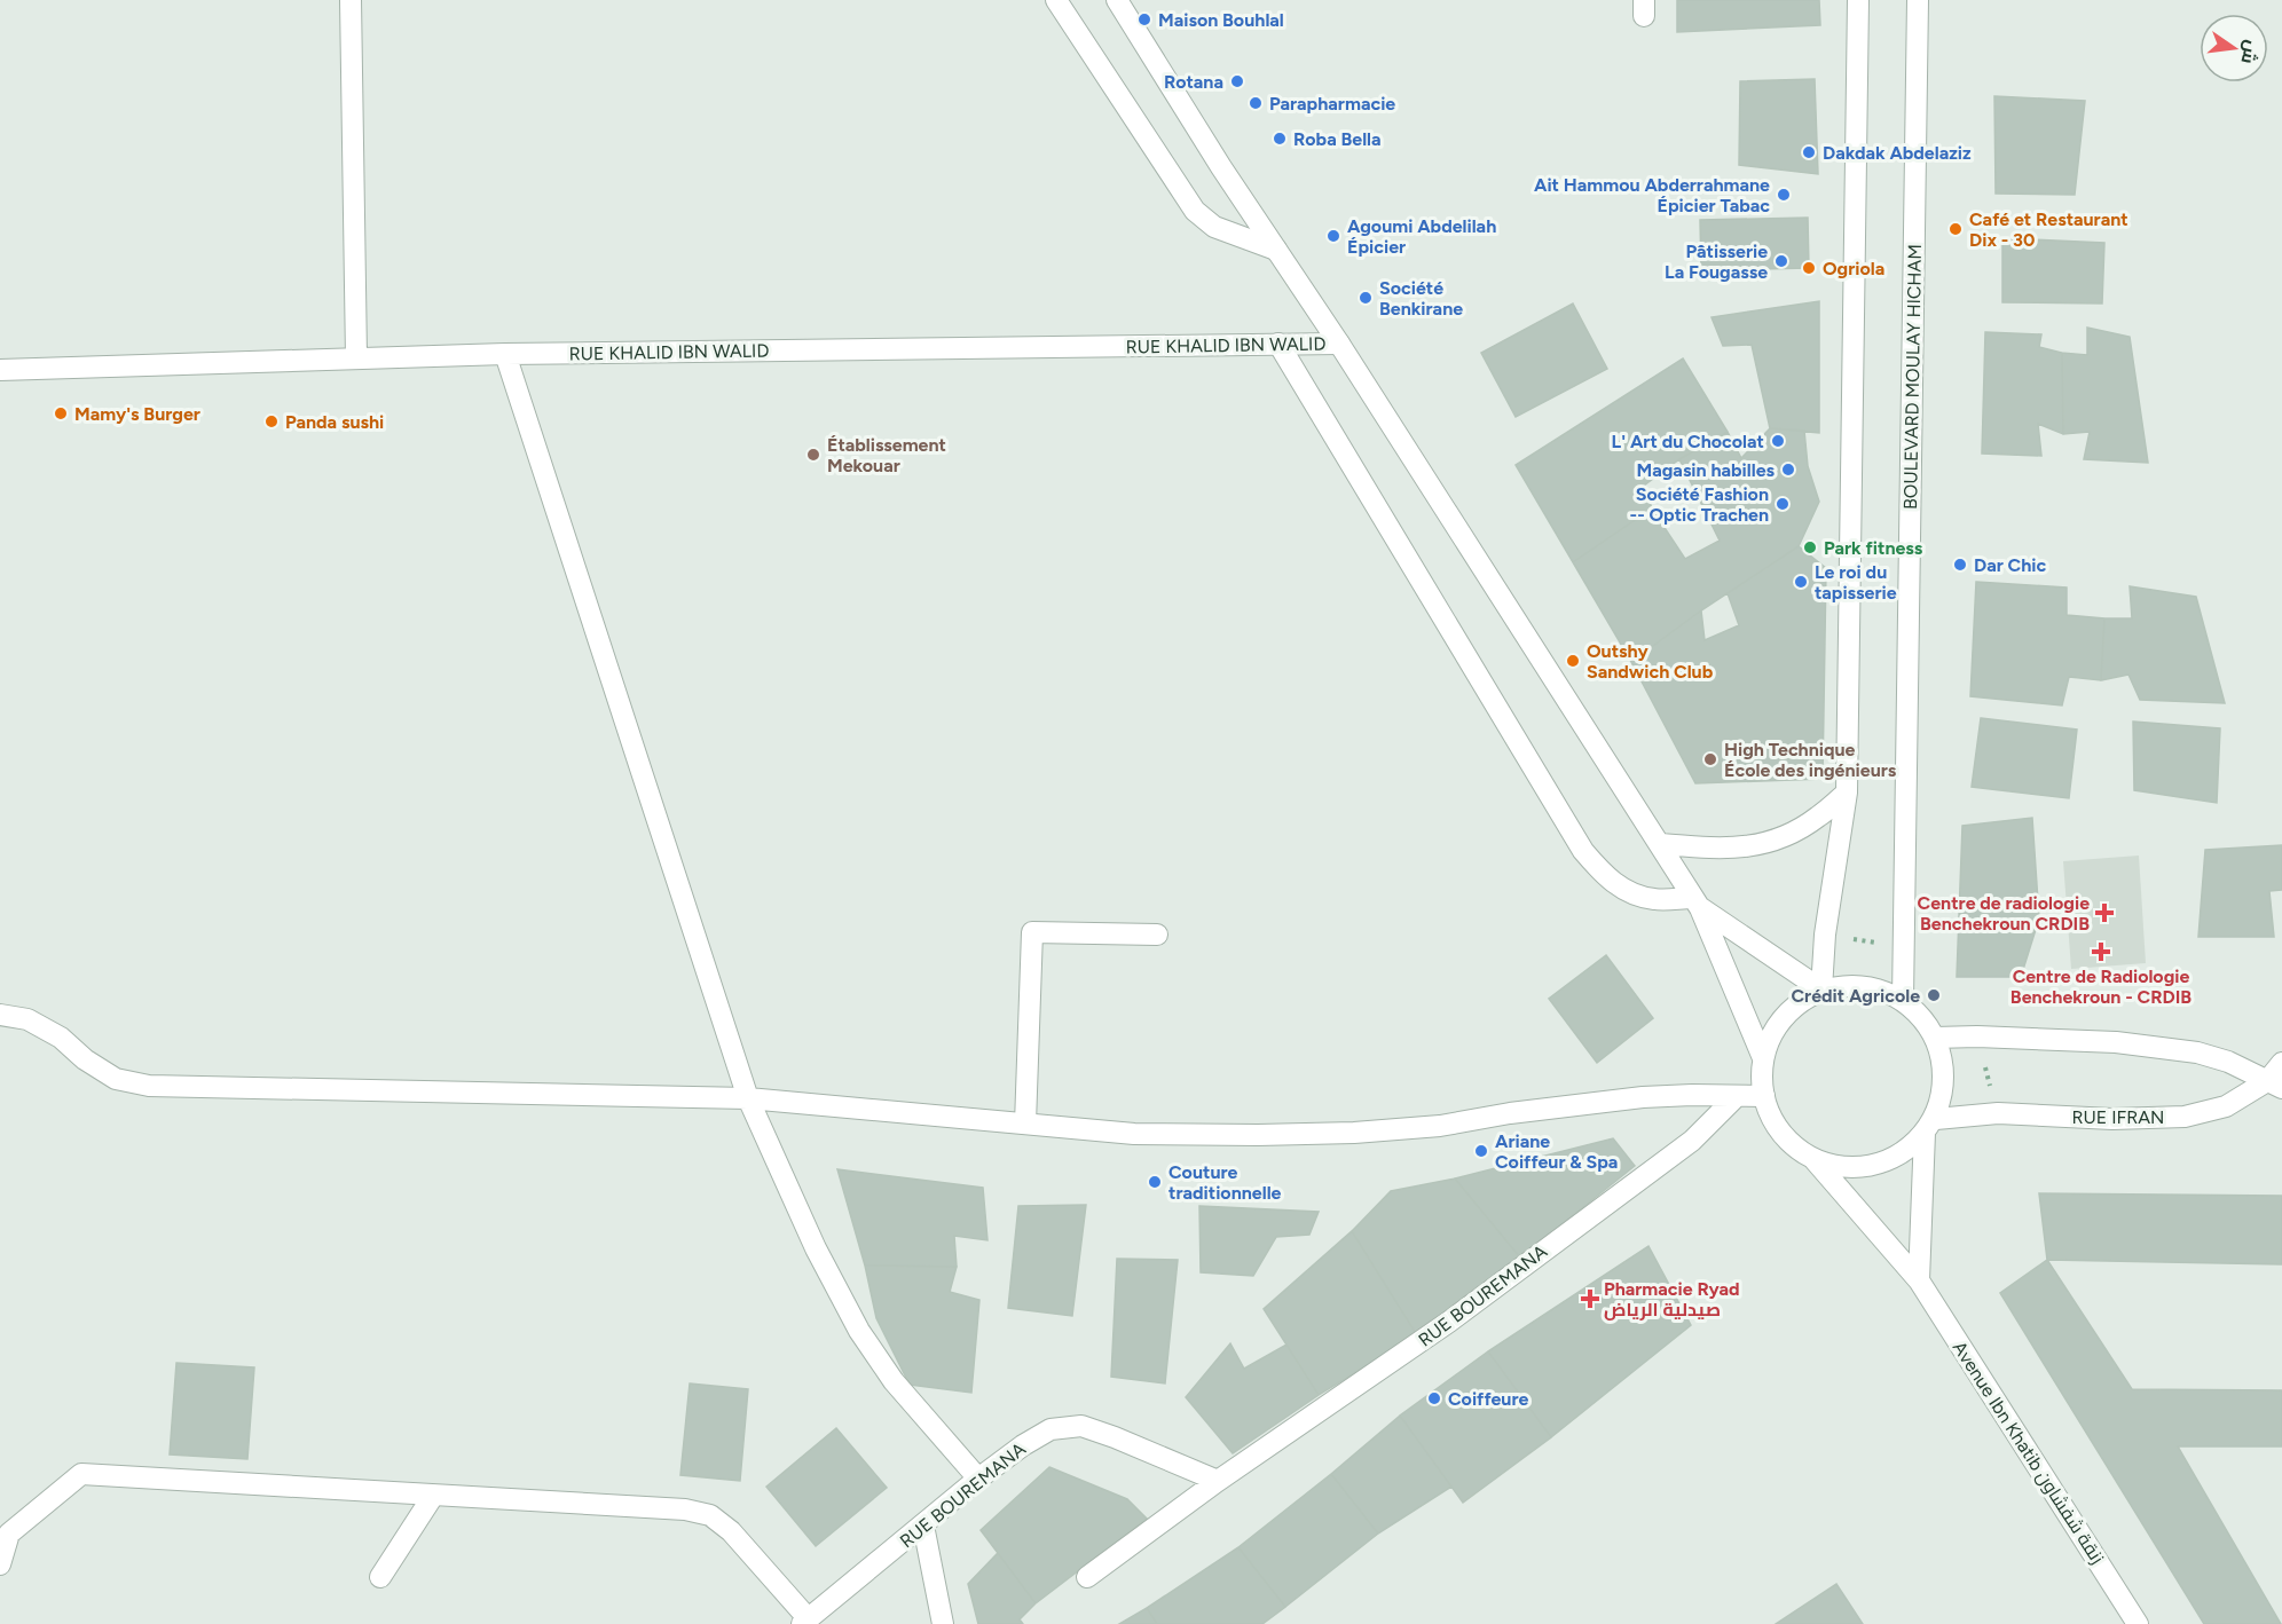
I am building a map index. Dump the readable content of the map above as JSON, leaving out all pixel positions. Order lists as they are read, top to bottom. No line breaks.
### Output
{"streets":{"street":["RUE KHALID IBN WALID","BOULEVARD MOULAY HICHAM","RUE IFRAN","RUE BOUREMANA","Avenue Ibn Khatib زنقة شفشاون"]},"crossings":[["BOULEVARD MOULAY HICHAM","RUE IFRAN"],["BOULEVARD MOULAY HICHAM","Avenue Ibn Khatib زنقة شفشاون"],["RUE IFRAN","Avenue Ibn Khatib زنقة شفشاون"]],"places":{"other":["Maison Bouhlal","Rotana","Parapharmacie","Roba Bella","Dakdak Abdelaziz","Ait Hammou Abderrahmane Épicier Tabac","Café et Restaurant Dix - 30","Agoumi Abdelilah Épicier","Pâtisserie La Fougasse","Ogriola","Société Benkirane","Mamy's Burger","Panda sushi","L' Art du Chocolat","Établissement Mekouar","Magasin habilles","Société Fashion -- Optic Trachen","Park fitness","Dar Chic","Le roi du tapisserie","Outshy Sandwich Club","High Technique École des ingénieurs","Crédit Agricole","Ariane Coiffeur & Spa","Couture traditionnelle","Coiffeure"],"health":["Centre de radiologie Benchekroun CRDIB","Centre de Radiologie Benchekroun - CRDIB","Pharmacie Ryad صيدلية الرياض"]},"north":"right"}
